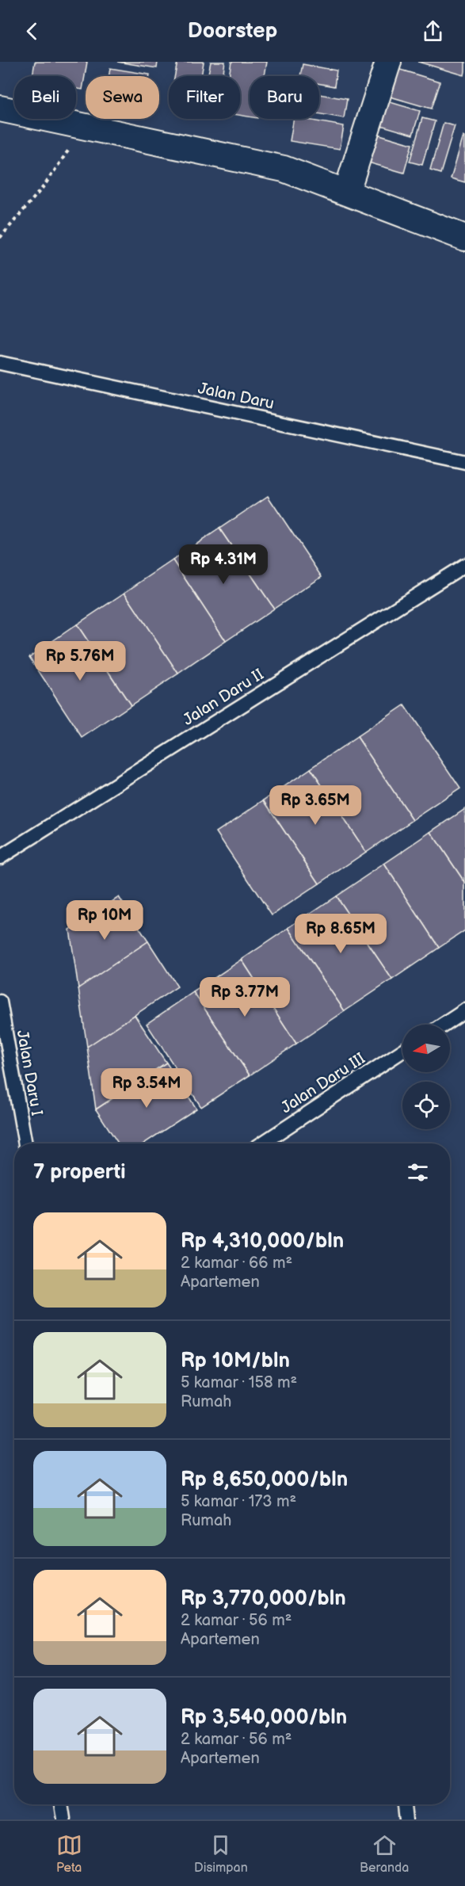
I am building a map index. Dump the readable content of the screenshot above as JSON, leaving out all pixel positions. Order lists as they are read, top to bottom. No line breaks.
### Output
{"streets":{"lane":["Jalan Daru","Jalan Daru II","Jalan Daru I","Jalan Daru III"]},"north":"left","page":{"header":"Doorstep","chip":["Beli","Sewa","Filter","Baru"],"price":["Rp 4.31M","Rp 5.76M","Rp 3.65M","Rp 10M","Rp 8.65M","Rp 3.77M","Rp 3.54M"],"heading":"7 properti","list":[{"name":"Rp 4,310,000/bln","note":"2 kamar · 66 m² · Apartemen"},{"name":"Rp 10M/bln","note":"5 kamar · 158 m² · Rumah"},{"name":"Rp 8,650,000/bln","note":"5 kamar · 173 m² · Rumah"},{"name":"Rp 3,770,000/bln","note":"2 kamar · 56 m² · Apartemen"},{"name":"Rp 3,540,000/bln","note":"2 kamar · 56 m² · Apartemen"}],"tabs":["Peta","Disimpan","Beranda"]}}
